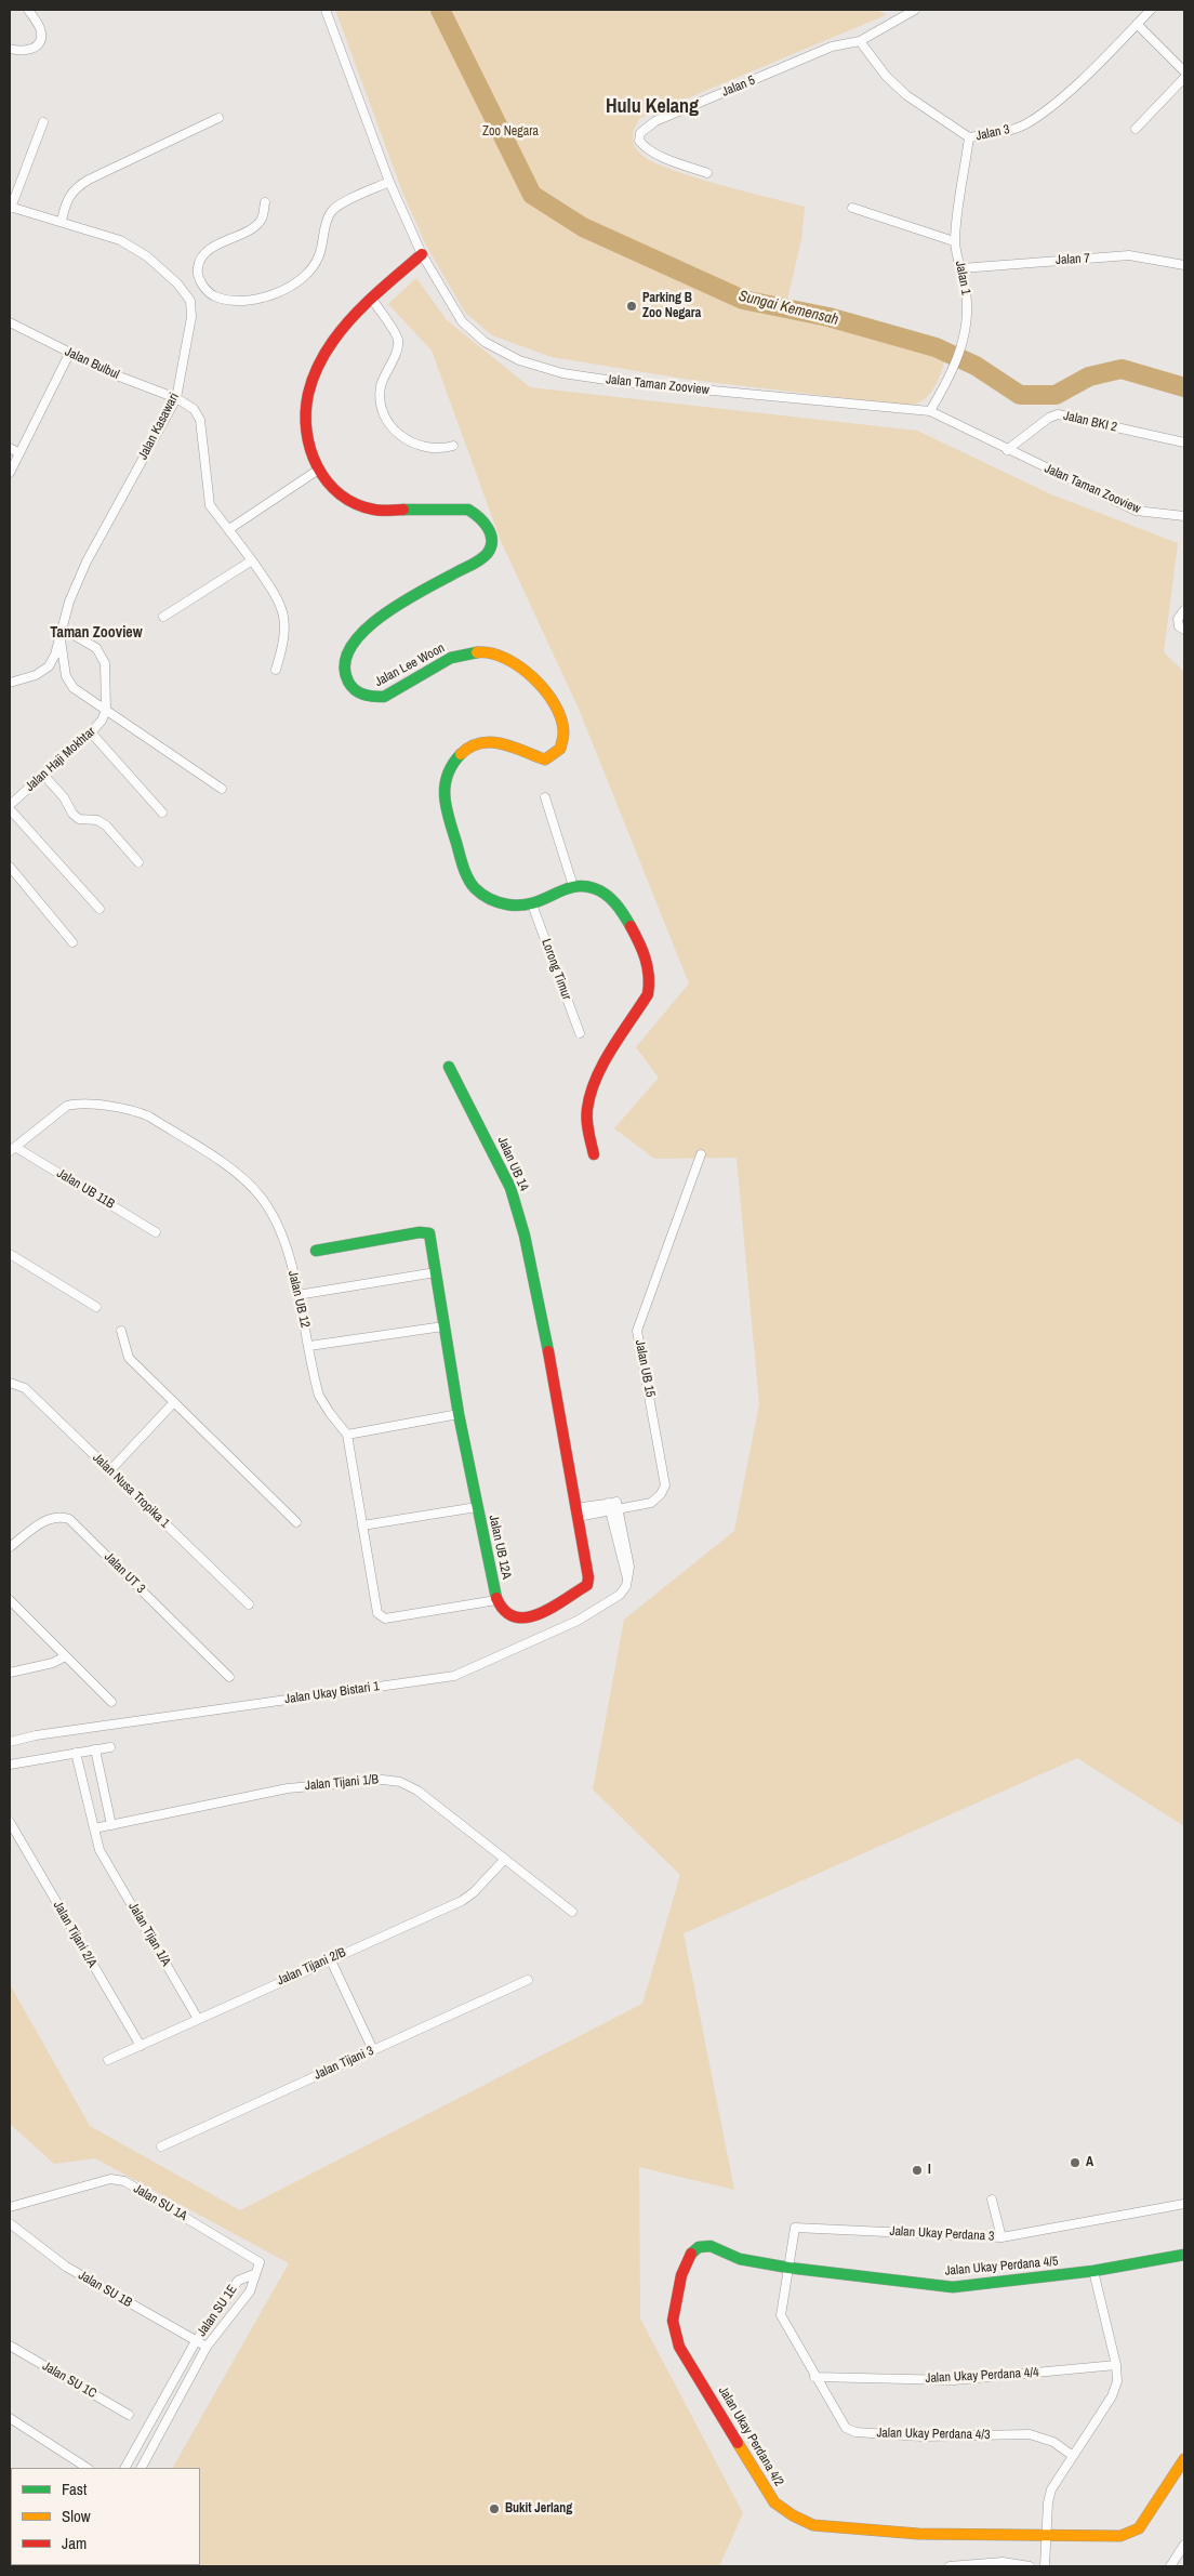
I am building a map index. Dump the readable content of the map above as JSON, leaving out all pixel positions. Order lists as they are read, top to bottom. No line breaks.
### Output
{"streets":{"street":["Jalan 5","Jalan 3","Jalan 7","Jalan 1","Jalan Bulbul","Jalan Taman Zooview","Jalan BKI 2","Jalan Kasawari","Jalan Lee Woon","Jalan Haji Mokhtar","Lorong Timur","Jalan UB 14","Jalan UB 11B","Jalan UB 12","Jalan UB 15","Jalan Nusa Tropika 1","Jalan UB 12A","Jalan UT 3","Jalan Ukay Bistari 1","Jalan Tijani 1/B","Jalan Tijani 2/A","Jalan Tijan 1/A","Jalan Tijani 2/B","Jalan Tijani 3","Jalan SU 1A","Jalan Ukay Perdana 3","Jalan Ukay Perdana 4/5","Jalan SU 1B","Jalan SU 1E","Jalan Ukay Perdana 4/4","Jalan SU 1C","Jalan Ukay Perdana 4/3","Jalan Ukay Perdana 4/2"]},"crossings":[["Jalan 5","Jalan 3"],["Jalan 3","Jalan 1"],["Jalan 7","Jalan 1"],["Jalan 1","Jalan Taman Zooview"],["Jalan Bulbul","Jalan Kasawari"],["Jalan Taman Zooview","Jalan BKI 2"],["Jalan Taman Zooview","Jalan Lee Woon"],["Jalan Lee Woon","Lorong Timur"],["Jalan UB 14","Jalan UB 12A"],["Jalan UB 11B","Jalan UB 12"],["Jalan UB 15","Jalan UB 12A"],["Jalan UB 15","Jalan Ukay Bistari 1"],["Jalan Tijani 1/B","Jalan Tijan 1/A"],["Jalan Tijani 1/B","Jalan Tijani 2/B"],["Jalan Tijani 2/A","Jalan Tijani 2/B"],["Jalan Tijan 1/A","Jalan Tijani 2/B"],["Jalan SU 1A","Jalan SU 1E"],["Jalan Ukay Perdana 3","Jalan Ukay Perdana 4/3"],["Jalan Ukay Perdana 4/5","Jalan Ukay Perdana 4/3"],["Jalan Ukay Perdana 4/5","Jalan Ukay Perdana 4/2"],["Jalan SU 1B","Jalan SU 1E"],["Jalan Ukay Perdana 4/4","Jalan Ukay Perdana 4/3"],["Jalan Ukay Perdana 4/3","Jalan Ukay Perdana 4/2"]],"districts":["Hulu Kelang","Taman Zooview"],"water":["Sungai Kemensah"],"parks":["Zoo Negara"],"places":["Parking B Zoo Negara","A","I","Bukit Jerlang"],"legend":["Fast","Slow","Jam"]}
